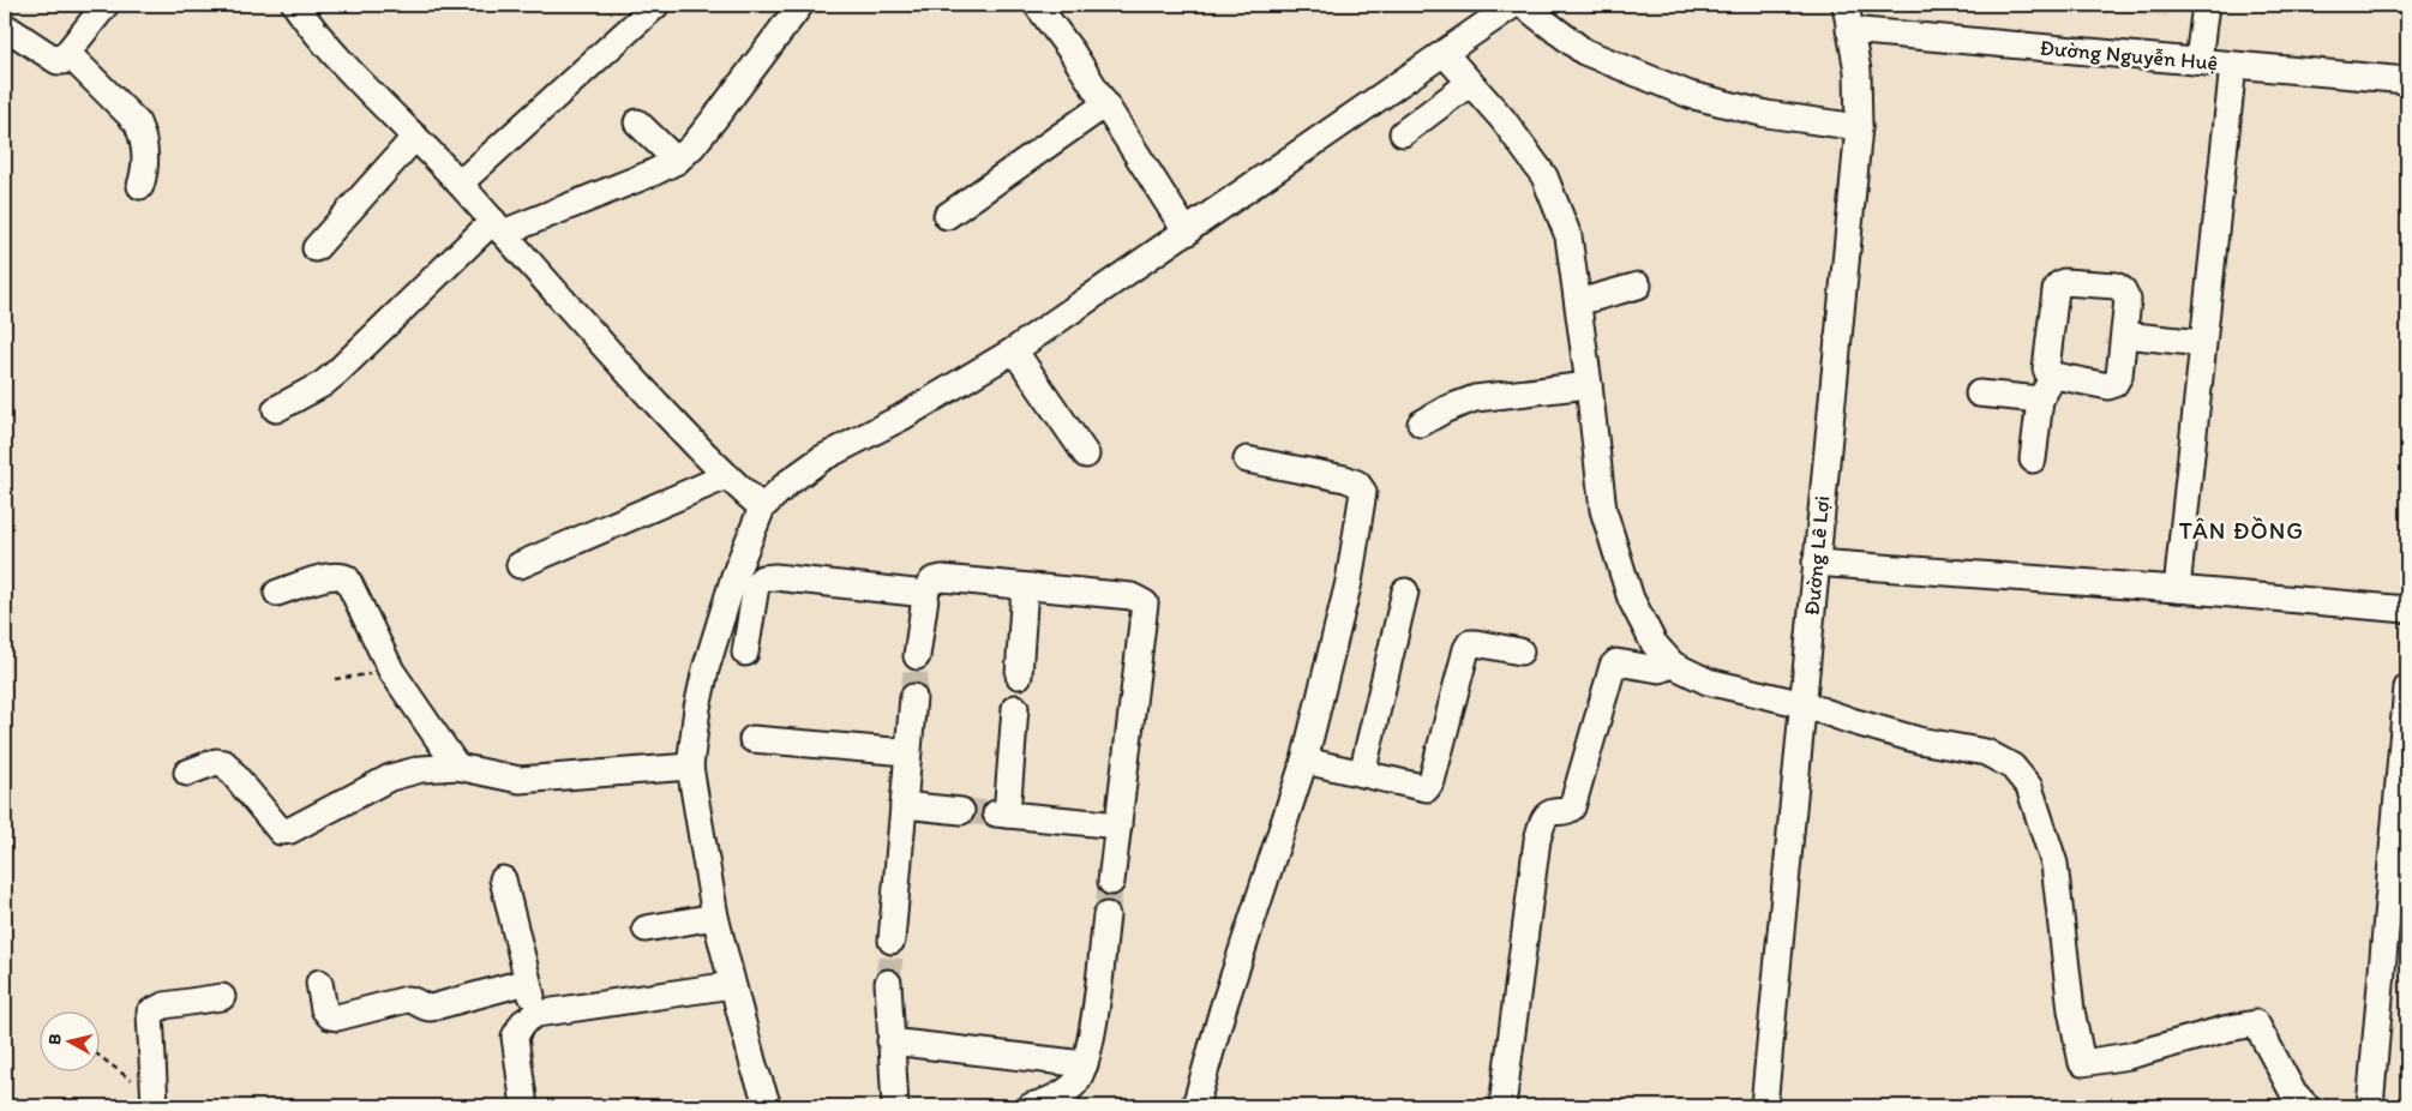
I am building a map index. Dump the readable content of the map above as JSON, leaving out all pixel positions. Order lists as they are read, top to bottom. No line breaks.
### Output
{"streets":{"street":["Đường Nguyễn Huệ","Đường Lê Lợi"]},"crossings":[["Đường Nguyễn Huệ","Đường Lê Lợi"]],"districts":["TÂN ĐỒNG"],"north":"left"}
